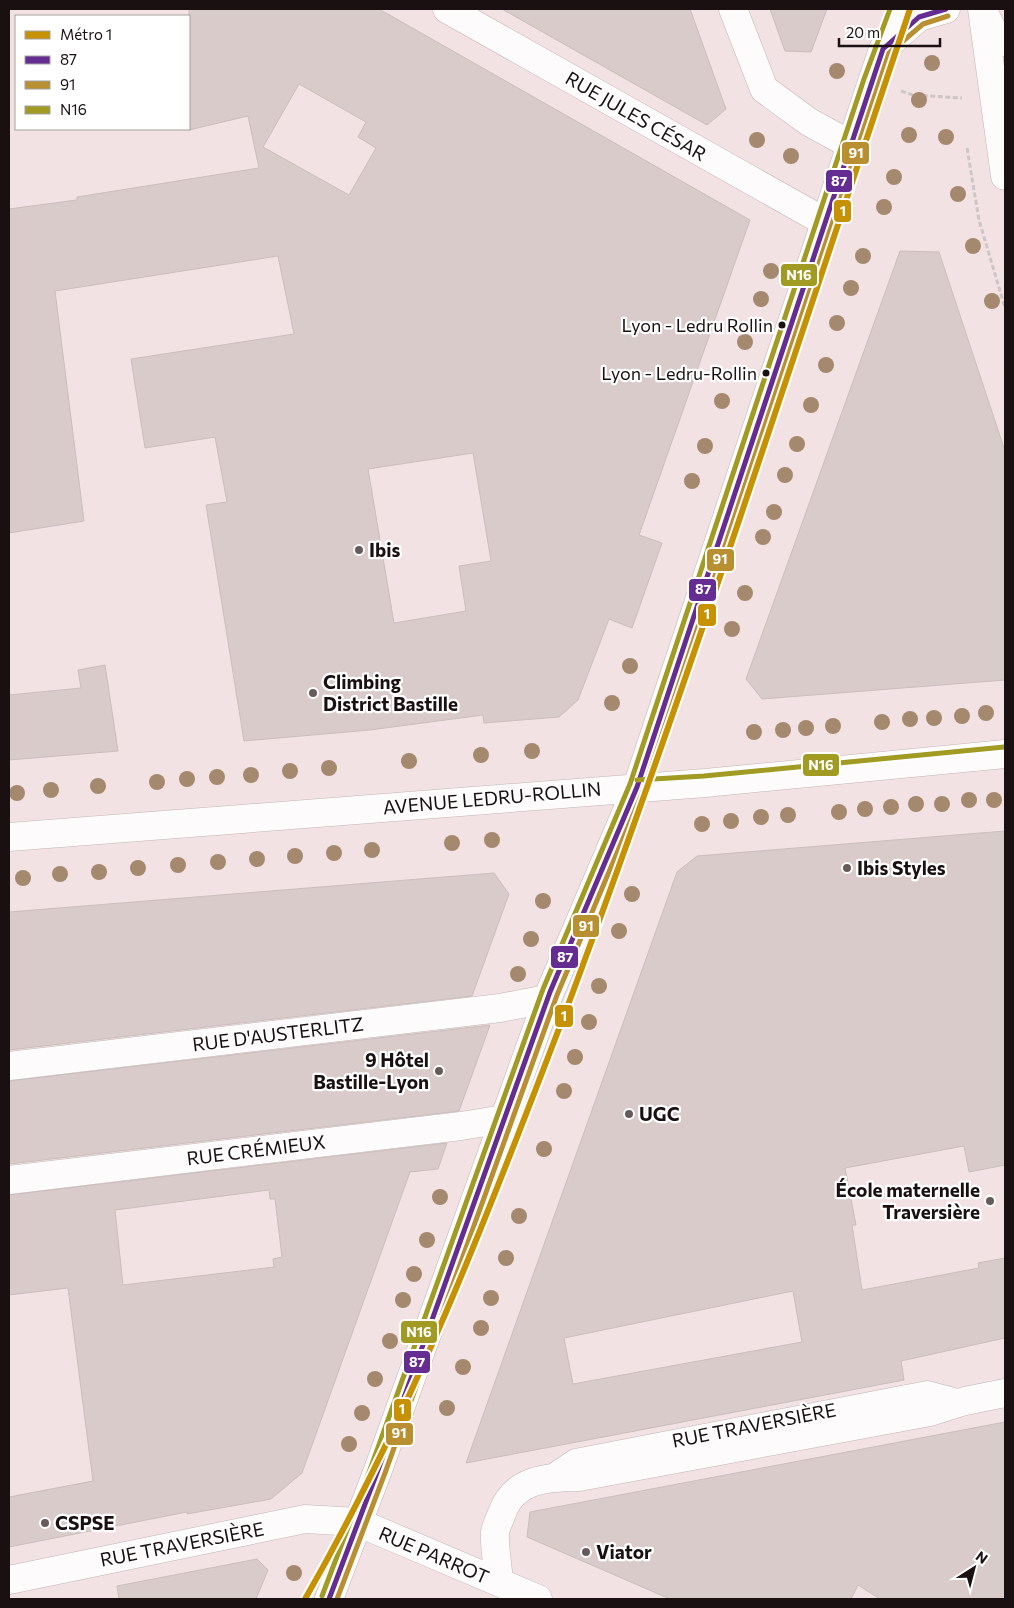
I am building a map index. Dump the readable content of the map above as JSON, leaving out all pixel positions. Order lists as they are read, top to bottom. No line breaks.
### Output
{"streets":{"street":["RUE JULES CÉSAR","AVENUE LEDRU-ROLLIN","RUE D'AUSTERLITZ","RUE CRÉMIEUX","RUE TRAVERSIÈRE","RUE PARROT"]},"crossings":[["RUE TRAVERSIÈRE","RUE PARROT"]],"places":["Lyon - Ledru Rollin","Lyon - Ledru-Rollin","Ibis","Climbing District Bastille","Ibis Styles","9 Hôtel Bastille-Lyon","UGC","École maternelle Traversière","CSPSE","Viator"],"lines":["metro line 1","transit line 87","transit line N16","transit line 91"],"legend":["Métro 1","87","91","N16"],"scale_bar":"20 m","north":"top right"}
